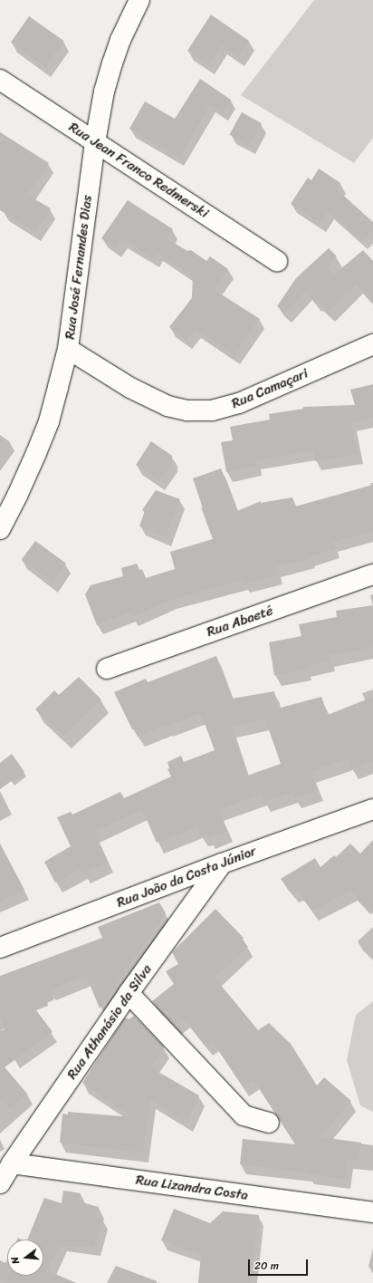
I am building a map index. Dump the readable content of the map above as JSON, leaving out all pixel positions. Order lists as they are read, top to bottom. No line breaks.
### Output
{"streets":{"street":["Rua Jean Franco Redmerski","Rua José Fernandes Dias","Rua Camaçari","Rua Abaeté","Rua João da Costa Júnior","Rua Athanásio da Silva","Rua Lizandra Costa"]},"crossings":[["Rua Jean Franco Redmerski","Rua José Fernandes Dias"],["Rua José Fernandes Dias","Rua Camaçari"],["Rua João da Costa Júnior","Rua Athanásio da Silva"],["Rua Athanásio da Silva","Rua Lizandra Costa"]],"scale_bar":"20 m","north":"left"}
